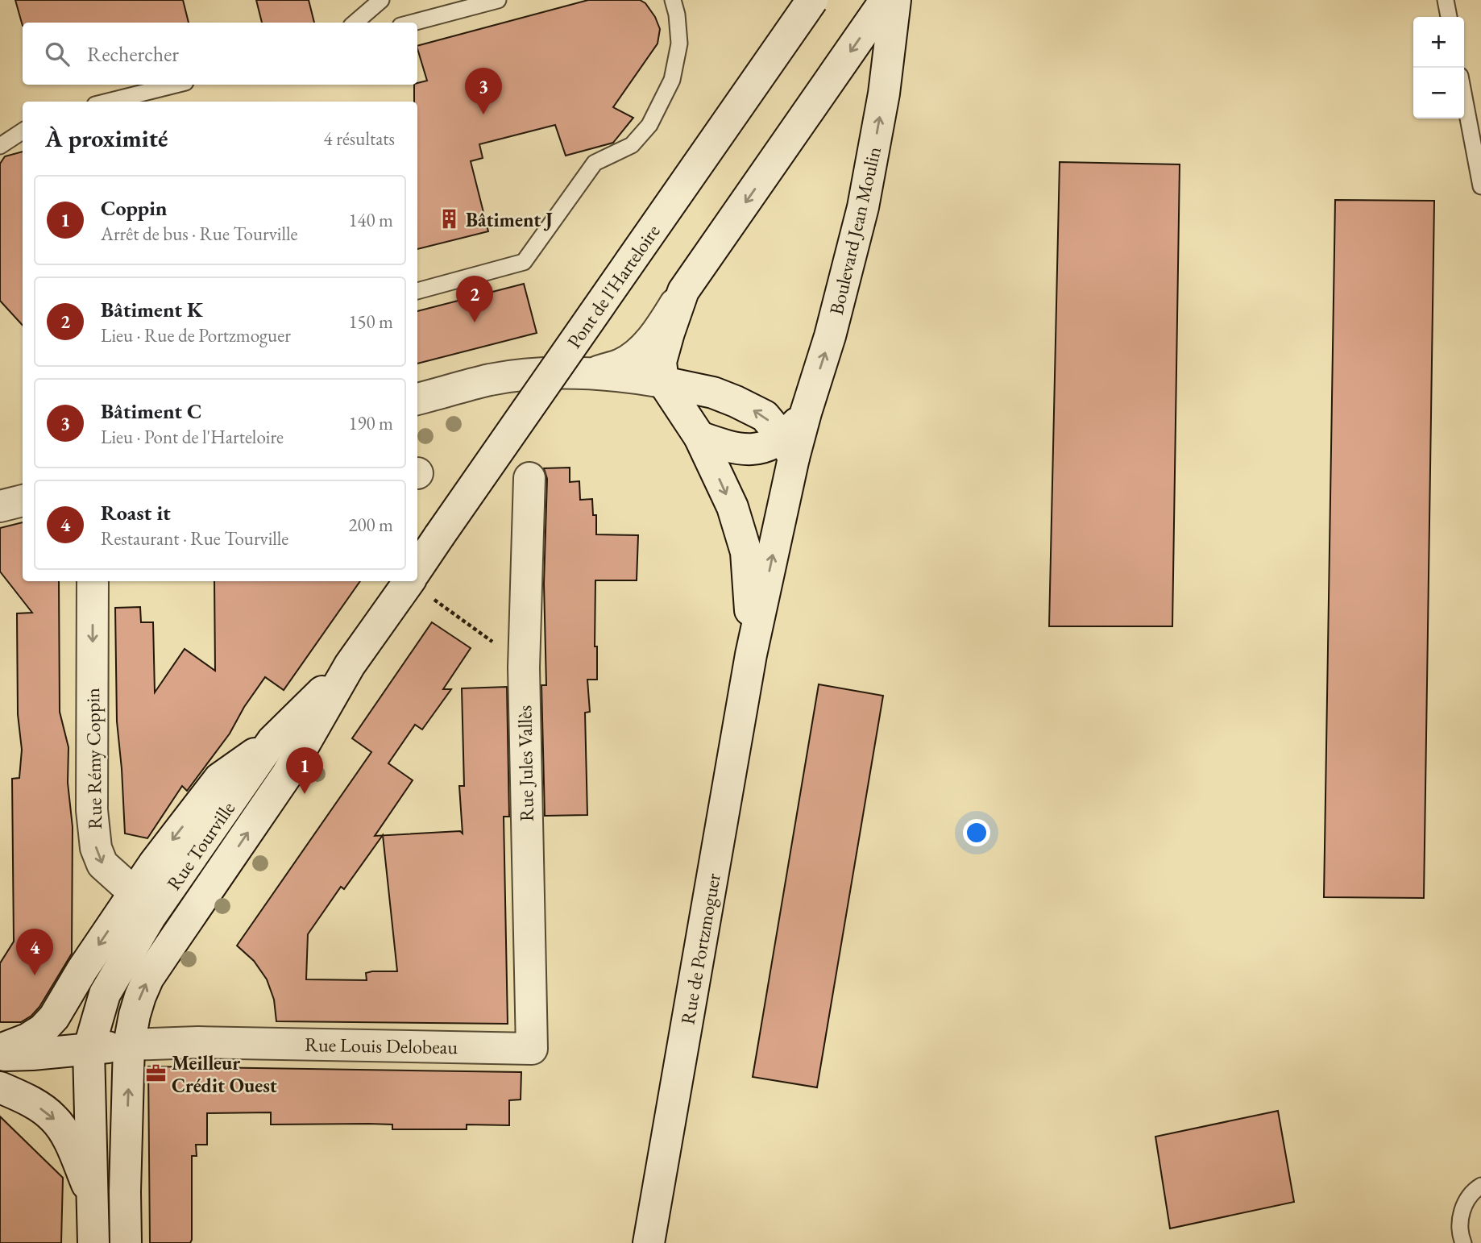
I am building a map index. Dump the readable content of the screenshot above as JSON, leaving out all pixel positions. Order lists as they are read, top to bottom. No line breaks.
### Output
{"streets":{"street":["Boulevard Jean Moulin","Pont de l'Harteloire","Rue Rémy Coppin","Rue Jules Vallès","Rue Tourville","Rue de Portzmoguer","Rue Louis Delobeau"]},"crossings":[["Boulevard Jean Moulin","Rue de Portzmoguer"],["Rue Rémy Coppin","Rue Tourville"],["Rue Jules Vallès","Rue Louis Delobeau"],["Rue Tourville","Rue Louis Delobeau"]],"one_way":["Rue Rémy Coppin"],"places":{"building":["Bâtiment J"],"office":["Meilleur Crédit Ouest"]},"page":{"map_buttons":["+","−"],"search":"Rechercher","pins":["3","2","1","4"],"heading":["À proximité","4 résultats"],"list":[{"mark":"1","name":"Coppin","note":"Arrêt de bus · Rue Tourville","value":"140 m"},{"mark":"2","name":"Bâtiment K","note":"Lieu · Rue de Portzmoguer","value":"150 m"},{"mark":"3","name":"Bâtiment C","note":"Lieu · Pont de l'Harteloire","value":"190 m"},{"mark":"4","name":"Roast it","note":"Restaurant · Rue Tourville","value":"200 m"}]}}
